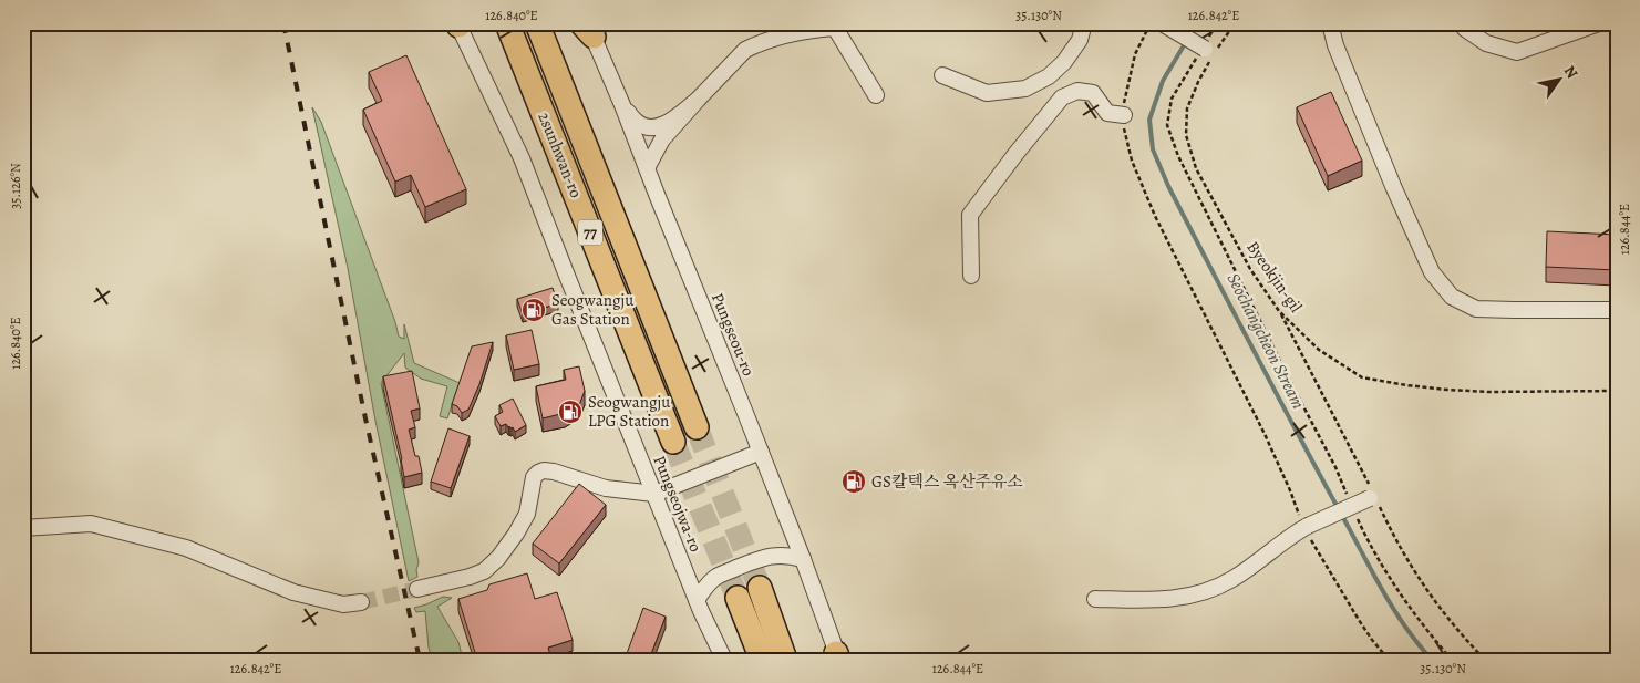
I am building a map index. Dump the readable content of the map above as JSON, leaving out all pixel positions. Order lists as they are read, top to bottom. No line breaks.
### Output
{"streets":{"highway":["2sunhwan-ro","77"],"street":["Pungseou-ro","Pungseojwa-ro"],"path":["Byeokjin-gil"]},"water":["Seochangcheon Stream"],"places":{"fuel station":["Seogwangju Gas Station","Seogwangju LPG Station","GS칼텍스 옥산주유소"]},"north":"top right","coordinates":["126.840°E","35.130°N","126.842°E","35.126°N","126.844°E"]}
